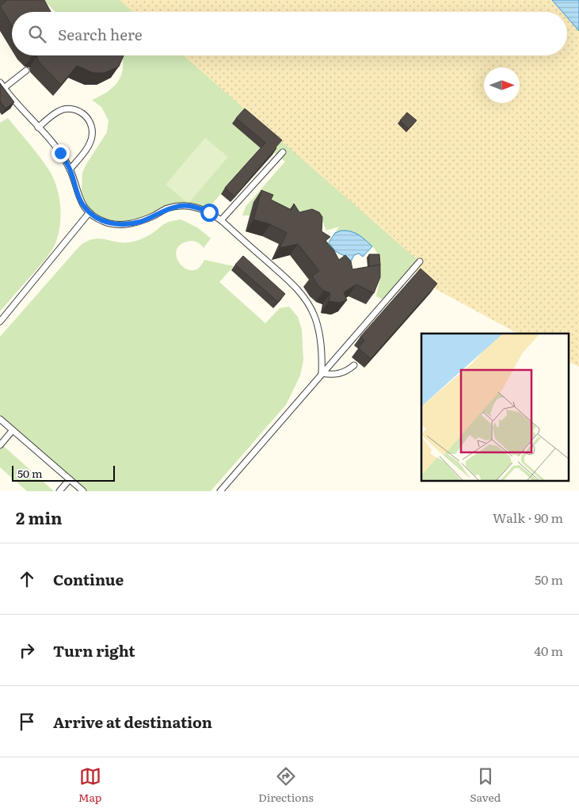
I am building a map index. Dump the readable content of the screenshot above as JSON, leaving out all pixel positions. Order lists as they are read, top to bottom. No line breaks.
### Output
{"scale_bar":"50 m","north":"right","page":{"search":"Search here","scale":"50 m","heading":["2 min","Walk · 90 m"],"list":[["Continue","50 m"],["Turn right","40 m"],"Arrive at destination"],"nav":["Map","Directions","Saved"]}}
